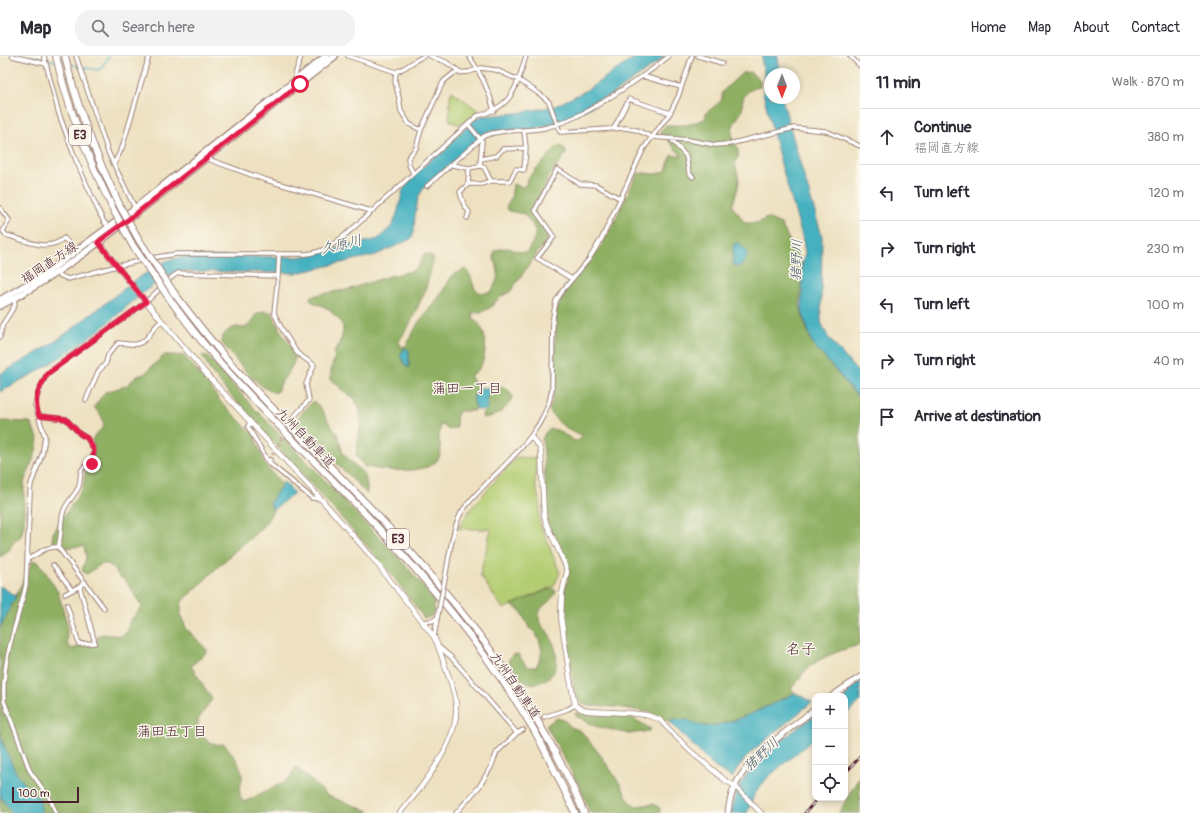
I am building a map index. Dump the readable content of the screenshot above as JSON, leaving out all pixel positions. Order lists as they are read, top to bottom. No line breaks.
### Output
{"streets":{"highway":["E3","九州自動車道"],"main road":["福岡直方線"]},"districts":["蒲田一丁目","名子","蒲田五丁目"],"water":["久原川","猪野川"],"scale_bar":"100 m","north":"bottom","page":{"header":"Map","search":"Search here","nav":["Home","Map","About","Contact"],"heading":["11 min","Walk · 870 m"],"list":[["Continue","福岡直方線","380 m"],["Turn left","120 m"],["Turn right","230 m"],["Turn left","100 m"],["Turn right","40 m"],"Arrive at destination"],"map_buttons":["+","−"],"scale":"100 m"}}
